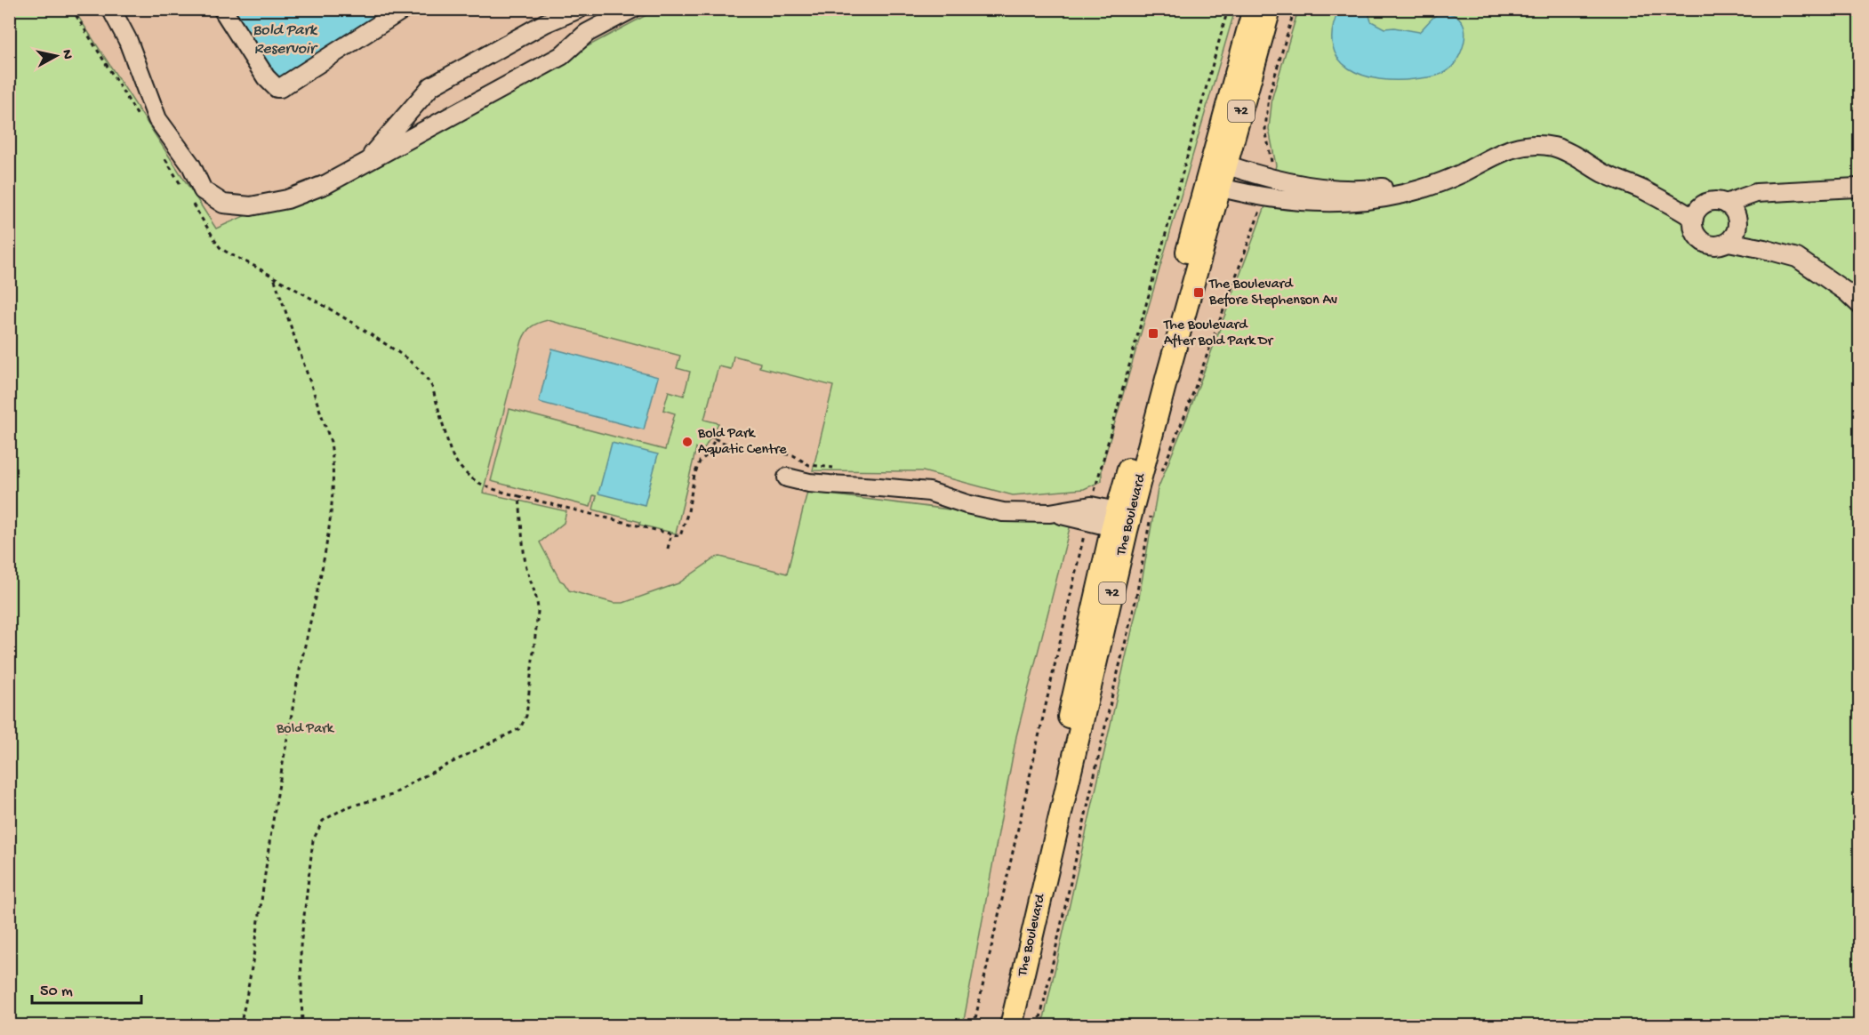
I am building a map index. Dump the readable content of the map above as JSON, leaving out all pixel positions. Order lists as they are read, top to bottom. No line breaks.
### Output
{"streets":{"main road":["72","The Boulevard"]},"water":["Bold Park Reservoir"],"parks":["Bold Park"],"places":{"transit":["The Boulevard Before Stephenson Av","The Boulevard After Bold Park Dr"],"other":["Bold Park Aquatic Centre"]},"scale_bar":"50 m","north":"right"}
